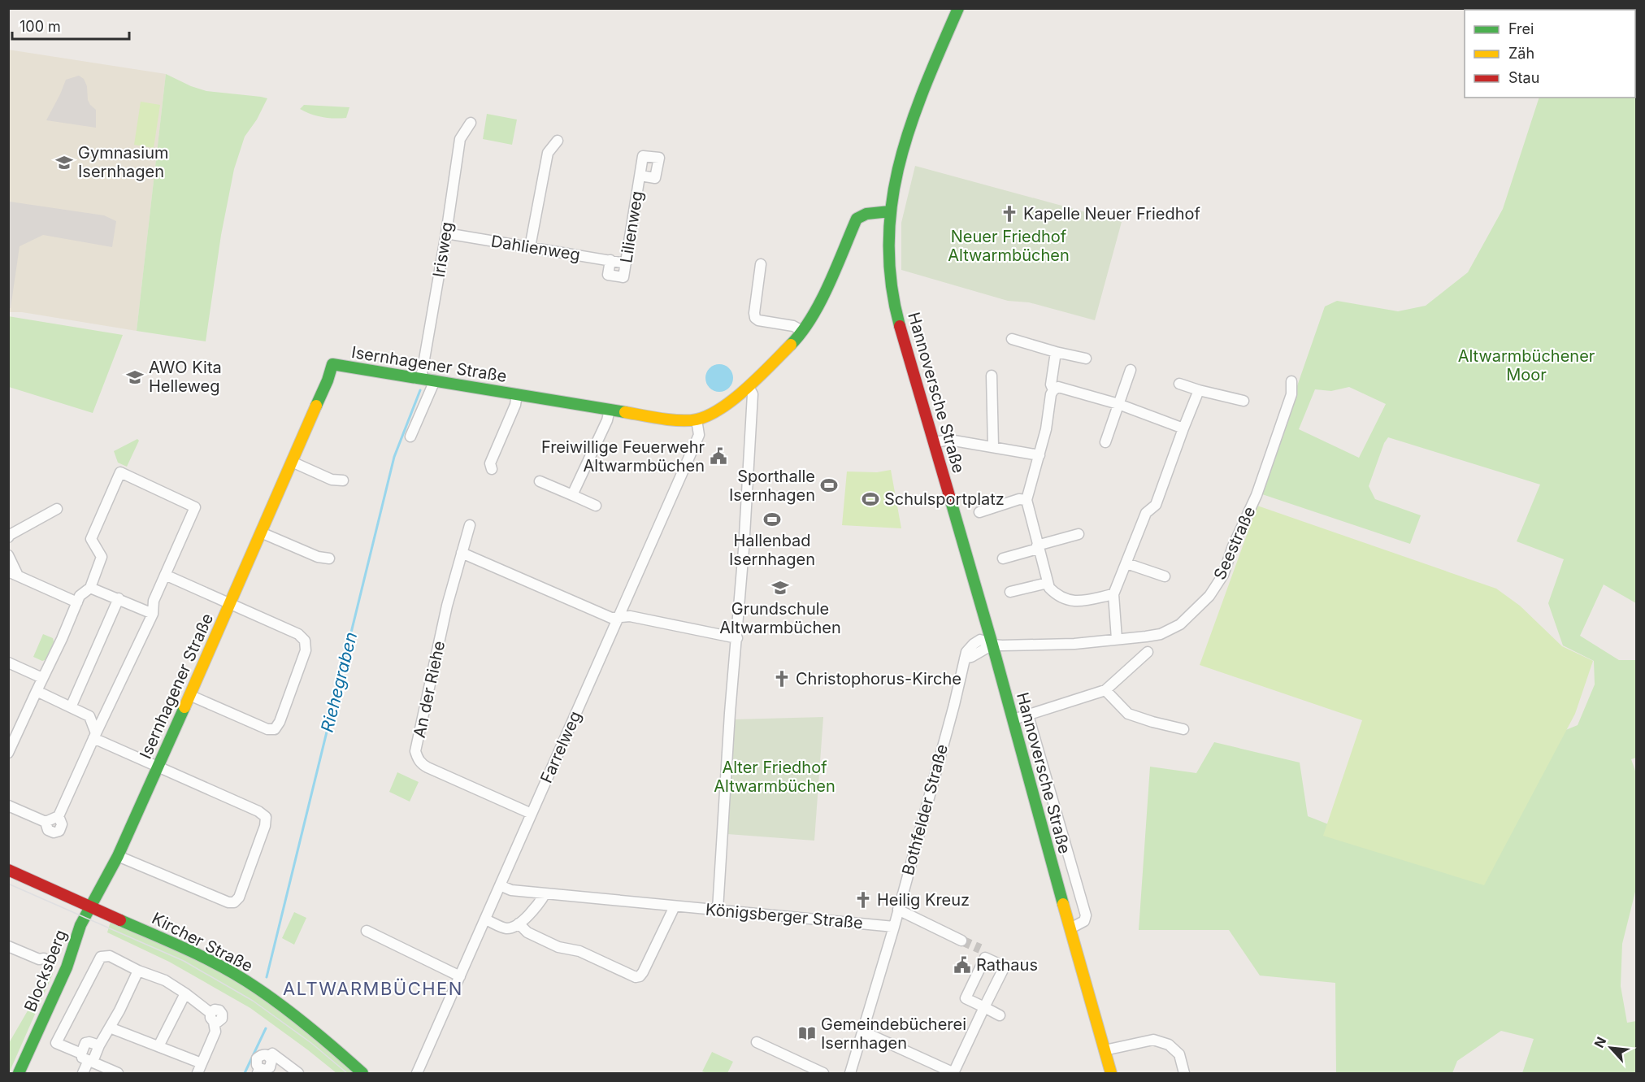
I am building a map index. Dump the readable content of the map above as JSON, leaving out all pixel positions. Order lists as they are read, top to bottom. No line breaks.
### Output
{"streets":{"main road":["Isernhagener Straße","Hannoversche Straße","Kircher Straße","Blocksberg"],"street":["Lilienweg","Dahlienweg","Irisweg","Seestraße","An der Riehe","Farrelweg","Bothfelder Straße","Königsberger Straße"]},"crossings":[["Lilienweg","Dahlienweg"],["Dahlienweg","Irisweg"],["Irisweg","Isernhagener Straße"],["Isernhagener Straße","Hannoversche Straße"],["Isernhagener Straße","Farrelweg"],["Isernhagener Straße","Kircher Straße"],["Isernhagener Straße","Blocksberg"],["Hannoversche Straße","Seestraße"],["Hannoversche Straße","Bothfelder Straße"],["Seestraße","Bothfelder Straße"],["An der Riehe","Farrelweg"],["Farrelweg","Königsberger Straße"],["Bothfelder Straße","Königsberger Straße"],["Kircher Straße","Blocksberg"]],"districts":["ALTWARMBÜCHEN"],"water":["Riehegraben"],"parks":["Neuer Friedhof Altwarmbüchen","Altwarmbüchener Moor","Alter Friedhof Altwarmbüchen"],"places":{"school or university":["Gymnasium Isernhagen","AWO Kita Helleweg","Grundschule Altwarmbüchen"],"church":["Kapelle Neuer Friedhof","Christophorus-Kirche","Heilig Kreuz"],"public building":["Freiwillige Feuerwehr Altwarmbüchen","Rathaus"],"sports":["Sporthalle Isernhagen","Schulsportplatz","Hallenbad Isernhagen"],"library":["Gemeindebücherei Isernhagen"]},"legend":["Frei","Zäh","Stau"],"scale_bar":"100 m","north":"top left"}
